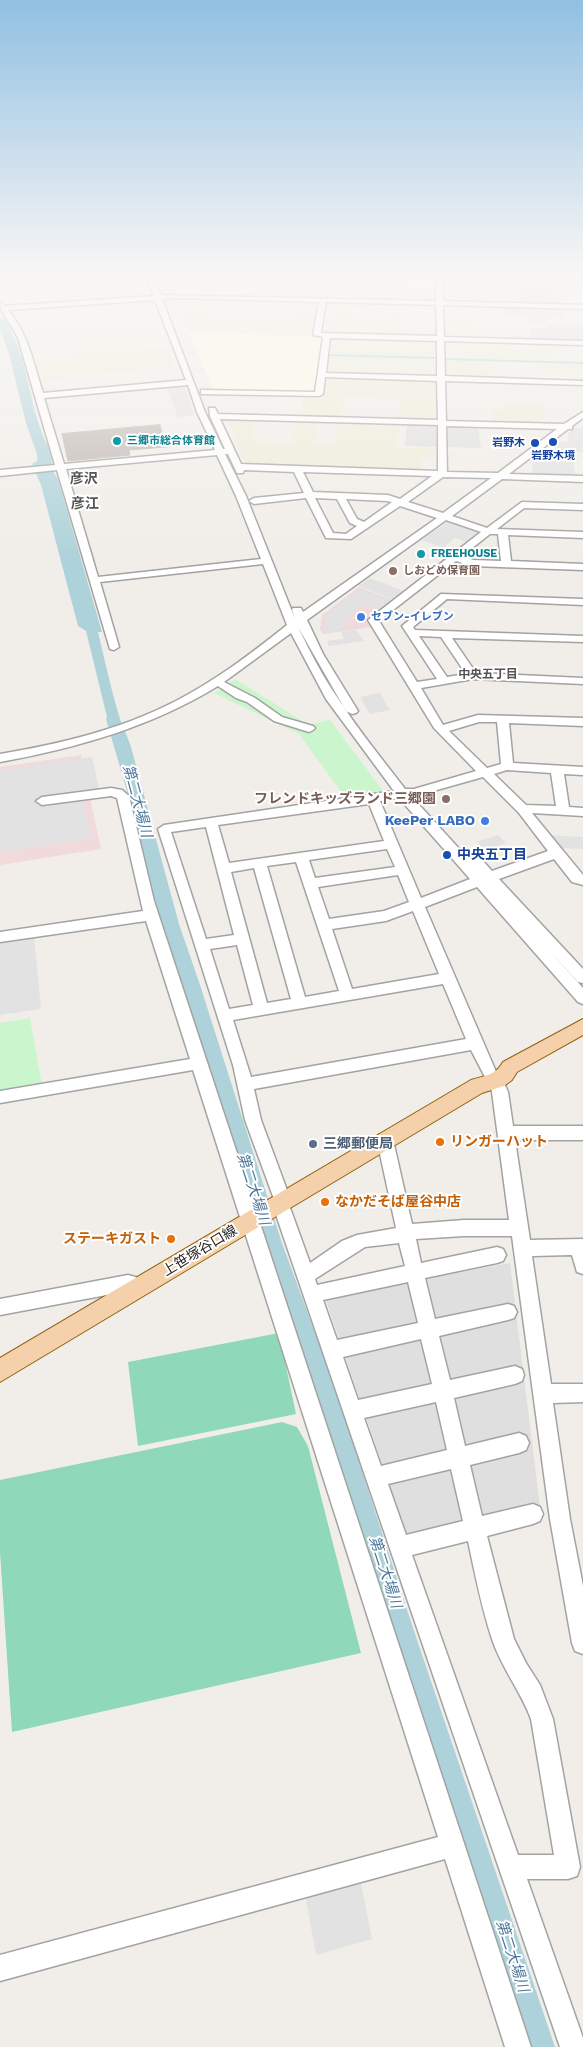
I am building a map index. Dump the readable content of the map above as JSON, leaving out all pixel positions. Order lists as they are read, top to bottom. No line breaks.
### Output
{"streets":{"main road":["上笹塚谷口線"]},"districts":["彦沢","彦江","中央五丁目"],"water":["第二大場川"],"places":["三郷市総合体育館","岩野木境","岩野木","FREEHOUSE","しおどめ保育園","セブン-イレブン","フレンドキッズランド三郷園","KeePer LABO","中央五丁目","リンガーハット","三郷郵便局","なかだそば屋谷中店","ステーキガスト"]}
